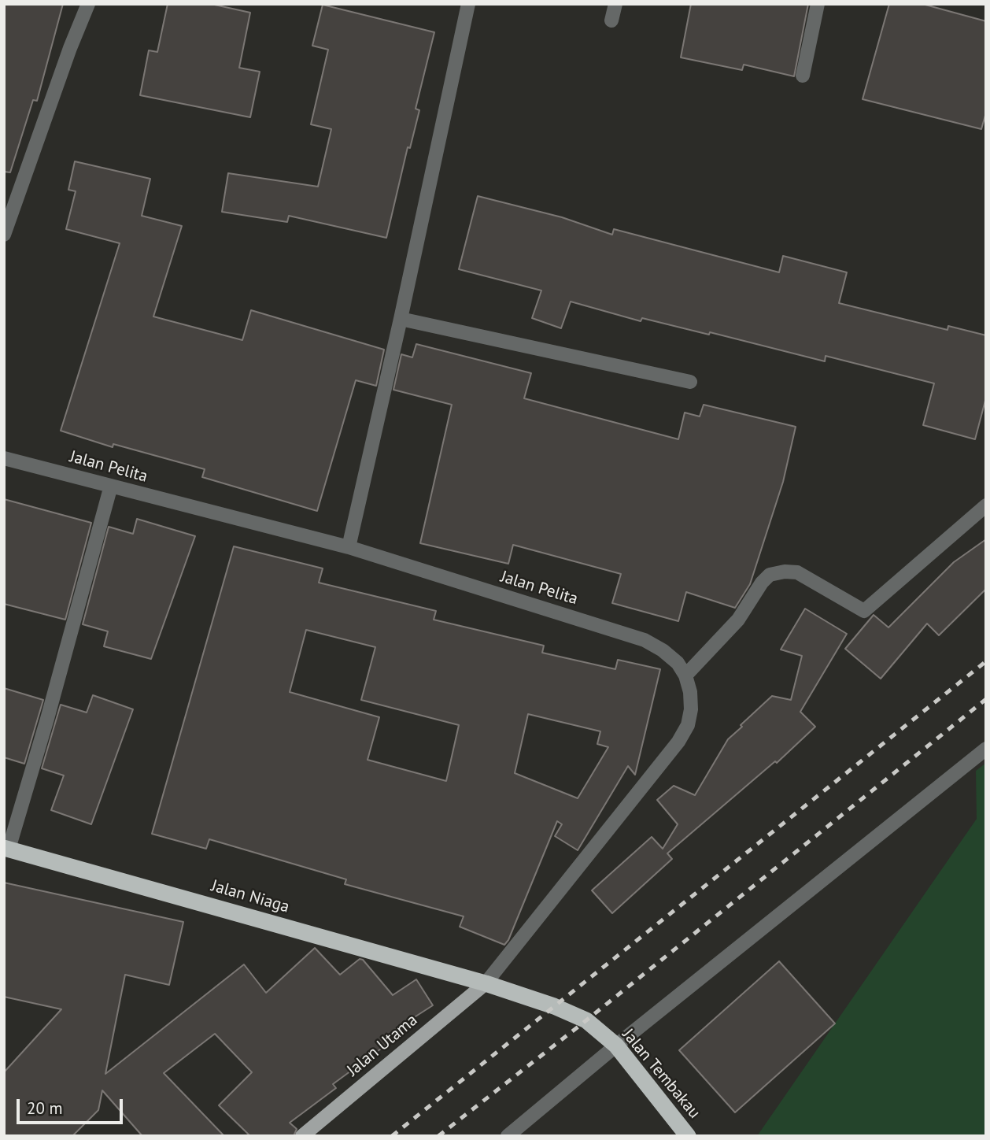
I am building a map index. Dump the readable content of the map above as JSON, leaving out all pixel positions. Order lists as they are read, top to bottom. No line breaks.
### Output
{"streets":{"highway":["Jalan Niaga","Jalan Tembakau"],"main road":["Jalan Utama"],"street":["Jalan Pelita"]},"crossings":[["Jalan Pelita","Jalan Niaga"],["Jalan Pelita","Jalan Utama"],["Jalan Pelita","Jalan Tembakau"],["Jalan Niaga","Jalan Utama"],["Jalan Niaga","Jalan Tembakau"],["Jalan Utama","Jalan Tembakau"]],"scale_bar":"20 m"}
